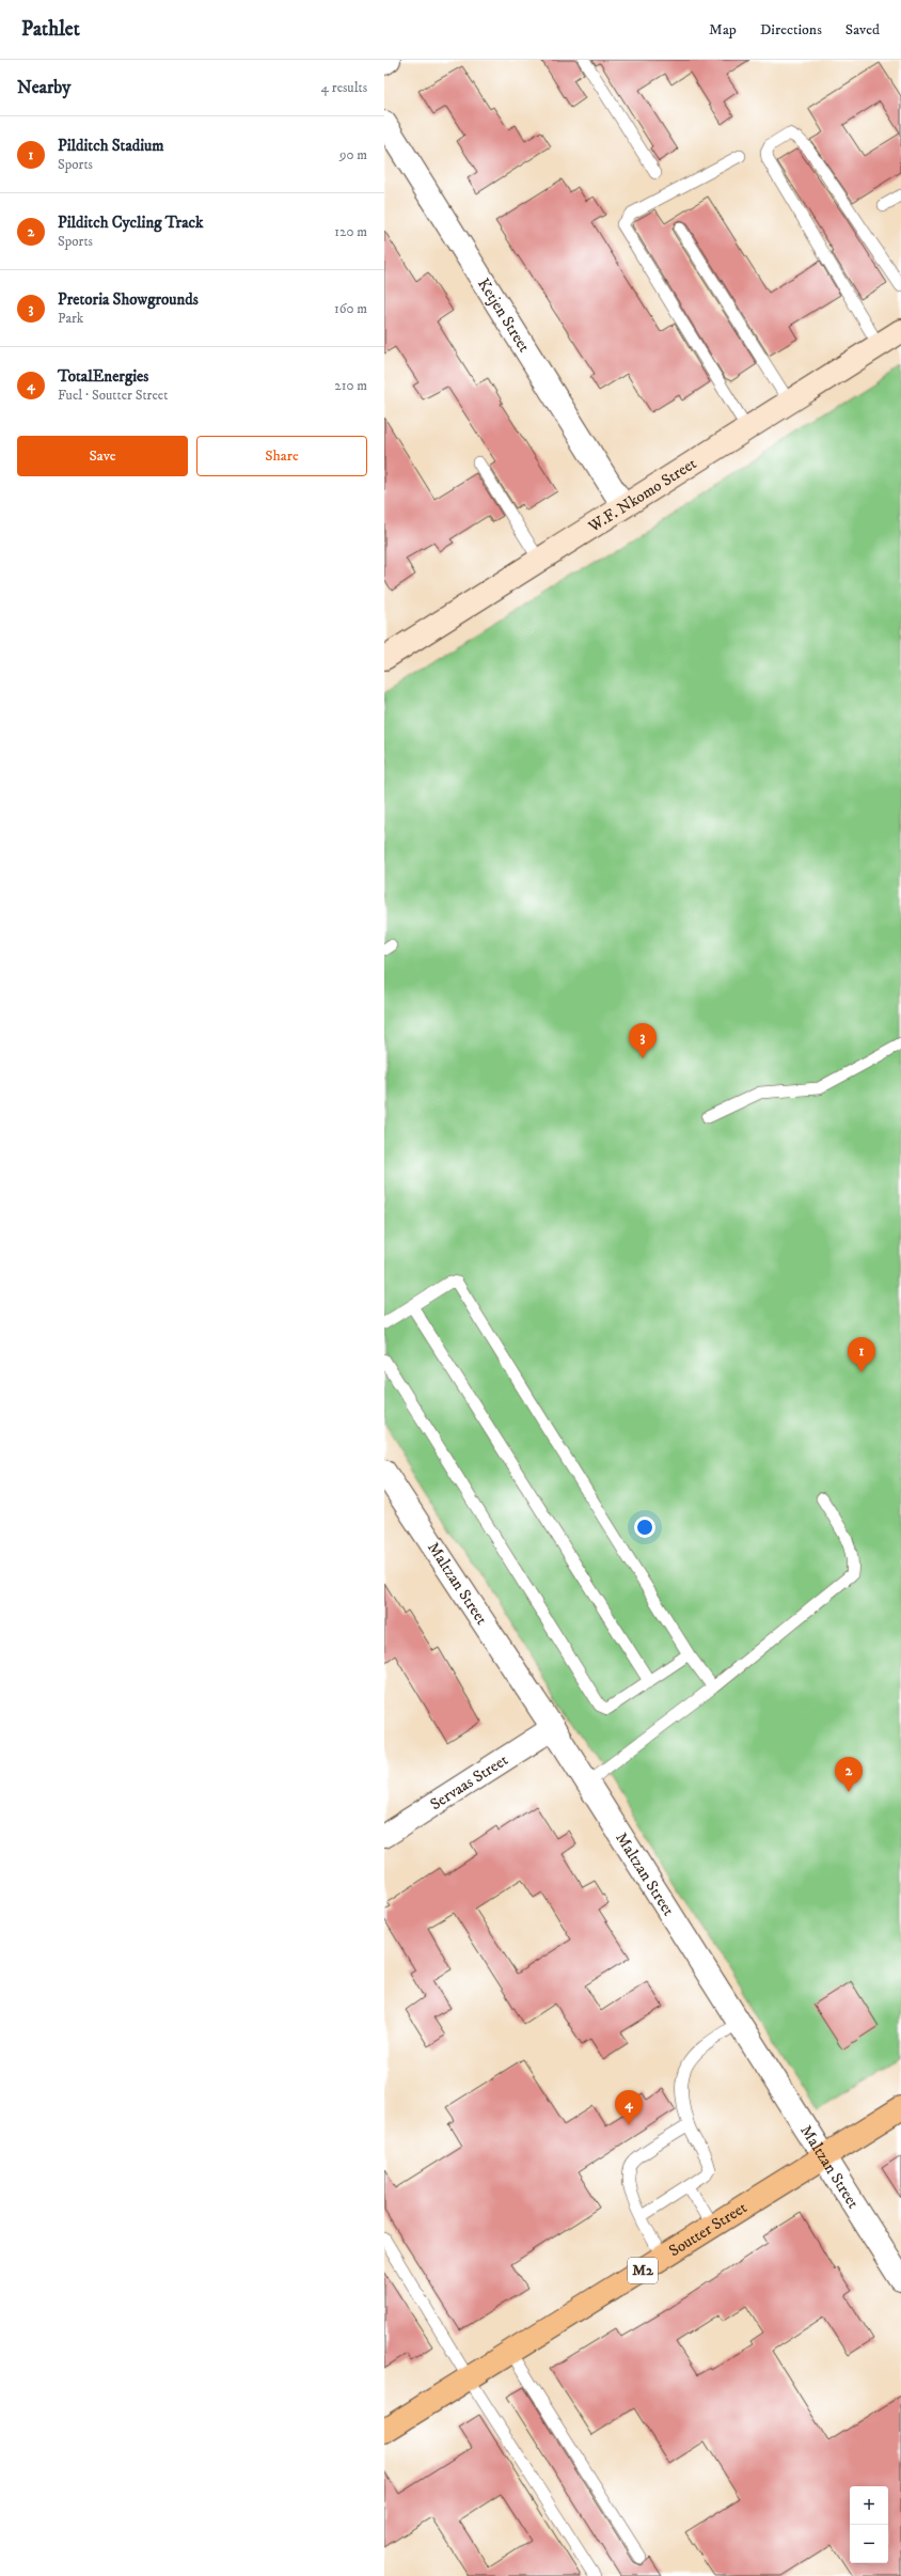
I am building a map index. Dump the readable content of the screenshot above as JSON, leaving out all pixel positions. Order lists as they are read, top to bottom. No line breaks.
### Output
{"streets":{"main road":["W.F. Nkomo Street","Soutter Street","M2"],"street":["Ketjen Street","Maltzan Street","Servaas Street"]},"crossings":[["Ketjen Street","W.F. Nkomo Street"],["Maltzan Street","Servaas Street"],["Maltzan Street","Soutter Street"]],"page":{"header":"Pathlet","nav":["Map","Directions","Saved"],"heading":["Nearby","4 results"],"list":[{"mark":"1","name":"Pilditch Stadium","note":"Sports","value":"90 m"},{"mark":"2","name":"Pilditch Cycling Track","note":"Sports","value":"120 m"},{"mark":"3","name":"Pretoria Showgrounds","note":"Park","value":"160 m"},{"mark":"4","name":"TotalEnergies","note":"Fuel · Soutter Street","value":"210 m"}],"buttons":["Save","Share"],"pins":["3","1","2","4"],"map_buttons":["+","−"]}}
